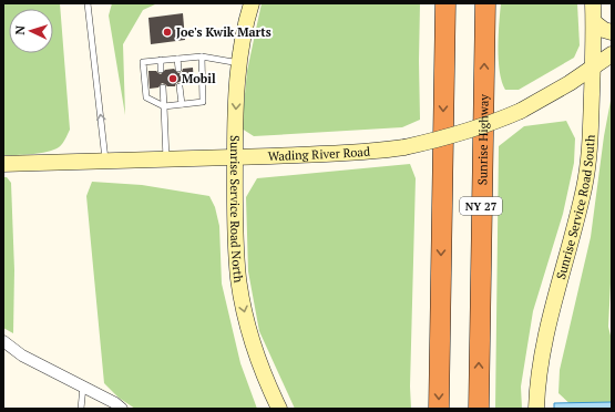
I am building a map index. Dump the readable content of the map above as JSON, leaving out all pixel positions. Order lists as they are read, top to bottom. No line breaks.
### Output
{"streets":{"highway":["Sunrise Highway","NY 27"],"street":["Wading River Road","Sunrise Service Road South","Sunrise Service Road North"]},"crossings":[["Wading River Road","Sunrise Service Road South"],["Wading River Road","Sunrise Service Road North"]],"one_way":["Sunrise Service Road North"],"places":["Joe's Kwik Marts","Mobil"],"north":"left"}
